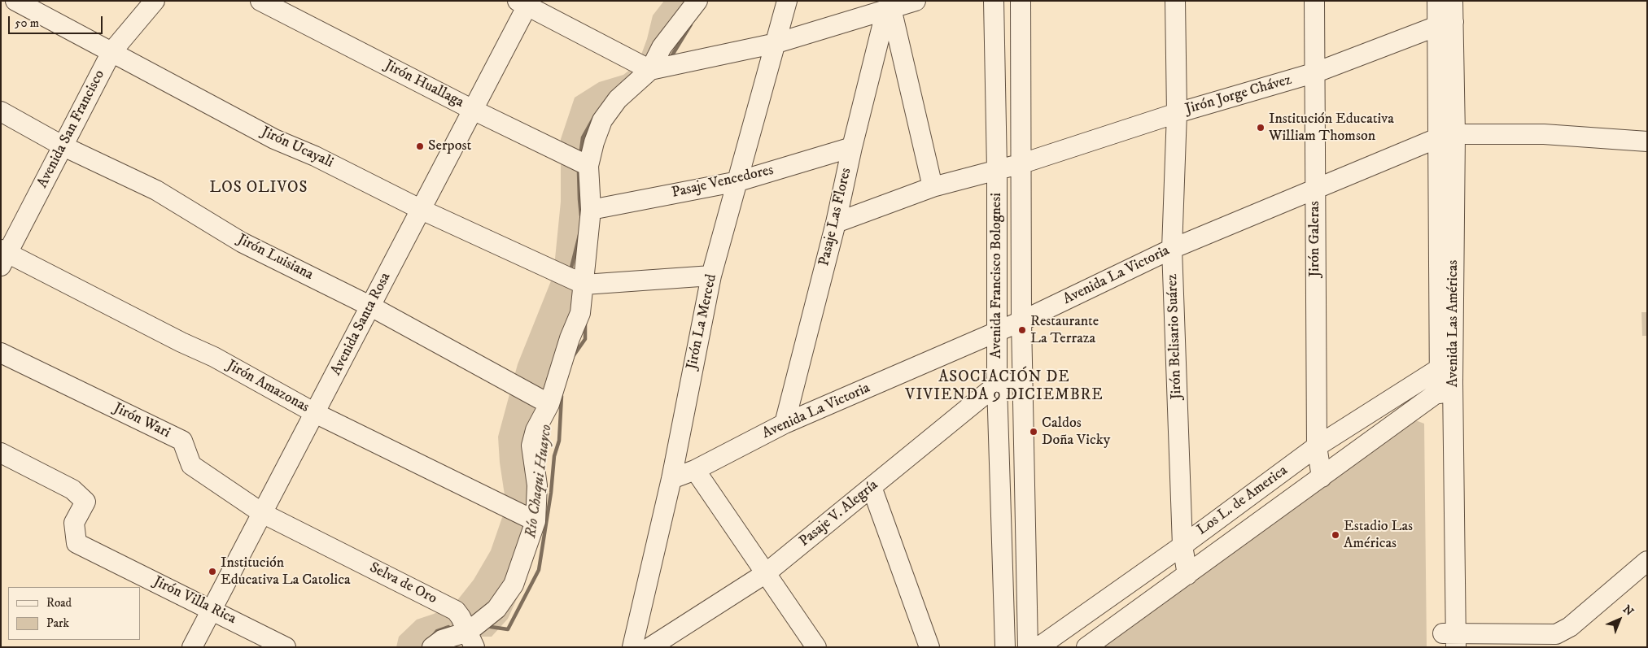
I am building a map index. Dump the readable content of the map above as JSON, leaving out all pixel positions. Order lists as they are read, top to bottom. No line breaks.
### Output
{"streets":{"street":["Jirón Huallaga","Jirón Jorge Chávez","Avenida San Francisco","Jirón Ucayali","Pasaje Vencedores","Pasaje Las Flores","Jirón Galeras","Jirón Luisiana","Avenida Francisco Bolognesi","Avenida La Victoria","Jirón La Merced","Avenida Las Américas","Avenida Santa Rosa","Jirón Belisario Suárez","Jirón Amazonas","Jirón Wari","Los L. de America","Pasaje V. Alegría","Selva de Oro","Jirón Villa Rica"]},"crossings":[["Jirón Huallaga","Avenida Santa Rosa"],["Jirón Jorge Chávez","Pasaje Las Flores"],["Jirón Jorge Chávez","Jirón Galeras"],["Jirón Jorge Chávez","Avenida Francisco Bolognesi"],["Jirón Jorge Chávez","Avenida Las Américas"],["Jirón Jorge Chávez","Jirón Belisario Suárez"],["Avenida San Francisco","Jirón Ucayali"],["Avenida San Francisco","Jirón Luisiana"],["Avenida San Francisco","Jirón Amazonas"],["Jirón Ucayali","Avenida Santa Rosa"],["Pasaje Vencedores","Pasaje Las Flores"],["Pasaje Vencedores","Jirón La Merced"],["Pasaje Las Flores","Avenida La Victoria"],["Jirón Galeras","Avenida La Victoria"],["Jirón Galeras","Los L. de America"],["Jirón Luisiana","Avenida Santa Rosa"],["Avenida Francisco Bolognesi","Avenida La Victoria"],["Avenida Francisco Bolognesi","Pasaje V. Alegría"],["Avenida La Victoria","Jirón La Merced"],["Avenida La Victoria","Avenida Las Américas"],["Avenida La Victoria","Jirón Belisario Suárez"],["Avenida Las Américas","Los L. de America"],["Avenida Santa Rosa","Jirón Amazonas"],["Avenida Santa Rosa","Jirón Wari"],["Avenida Santa Rosa","Selva de Oro"],["Avenida Santa Rosa","Jirón Villa Rica"],["Jirón Belisario Suárez","Los L. de America"],["Jirón Wari","Selva de Oro"]],"districts":["LOS OLIVOS","ASOCIACIÓN DE VIVIENDA 9 DICIEMBRE"],"water":["Río Chaqui Huayco"],"places":["Institución Educativa William Thomson","Serpost","Restaurante La Terraza","Caldos Doña Vicky","Estadio Las Américas","Institución Educativa La Catolica"],"legend":["Road","Park"],"scale_bar":"50 m","north":"top right"}
